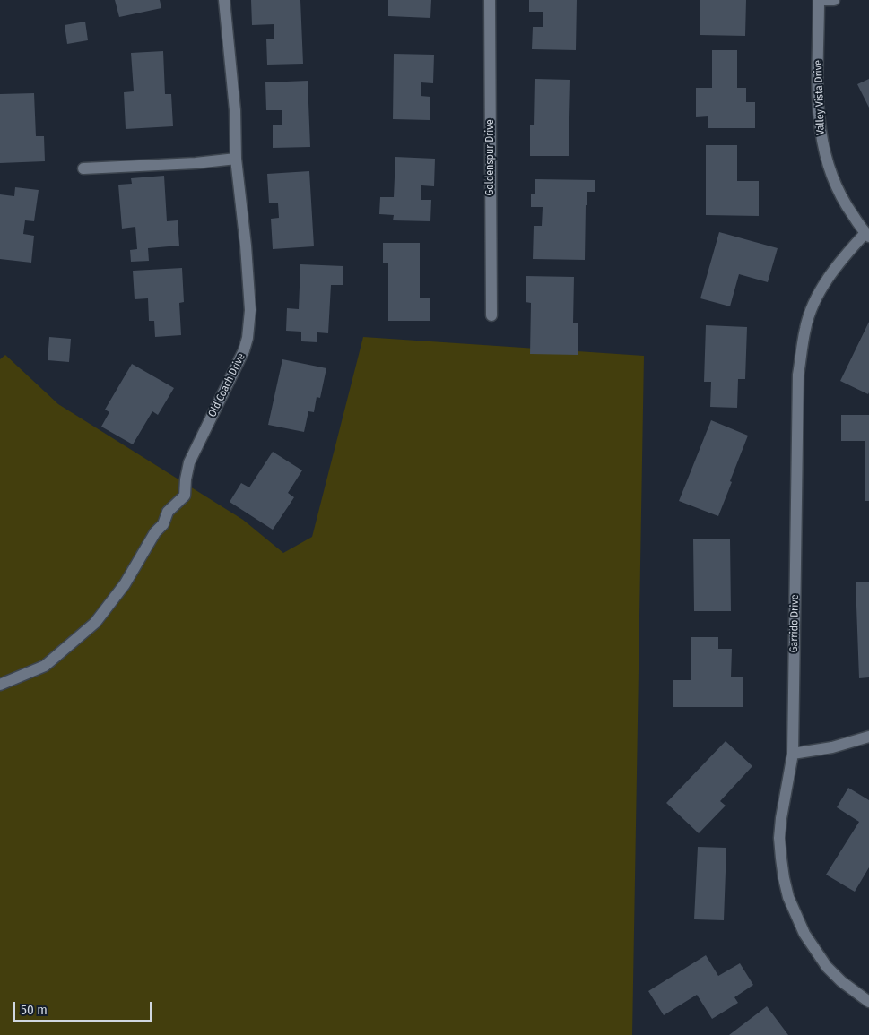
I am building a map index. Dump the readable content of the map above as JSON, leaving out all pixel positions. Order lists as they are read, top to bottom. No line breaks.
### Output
{"streets":{"street":["Valley Vista Drive","Goldenspur Drive","Old Coach Drive","Garrido Drive"]},"crossings":[["Valley Vista Drive","Garrido Drive"]],"scale_bar":"50 m"}
